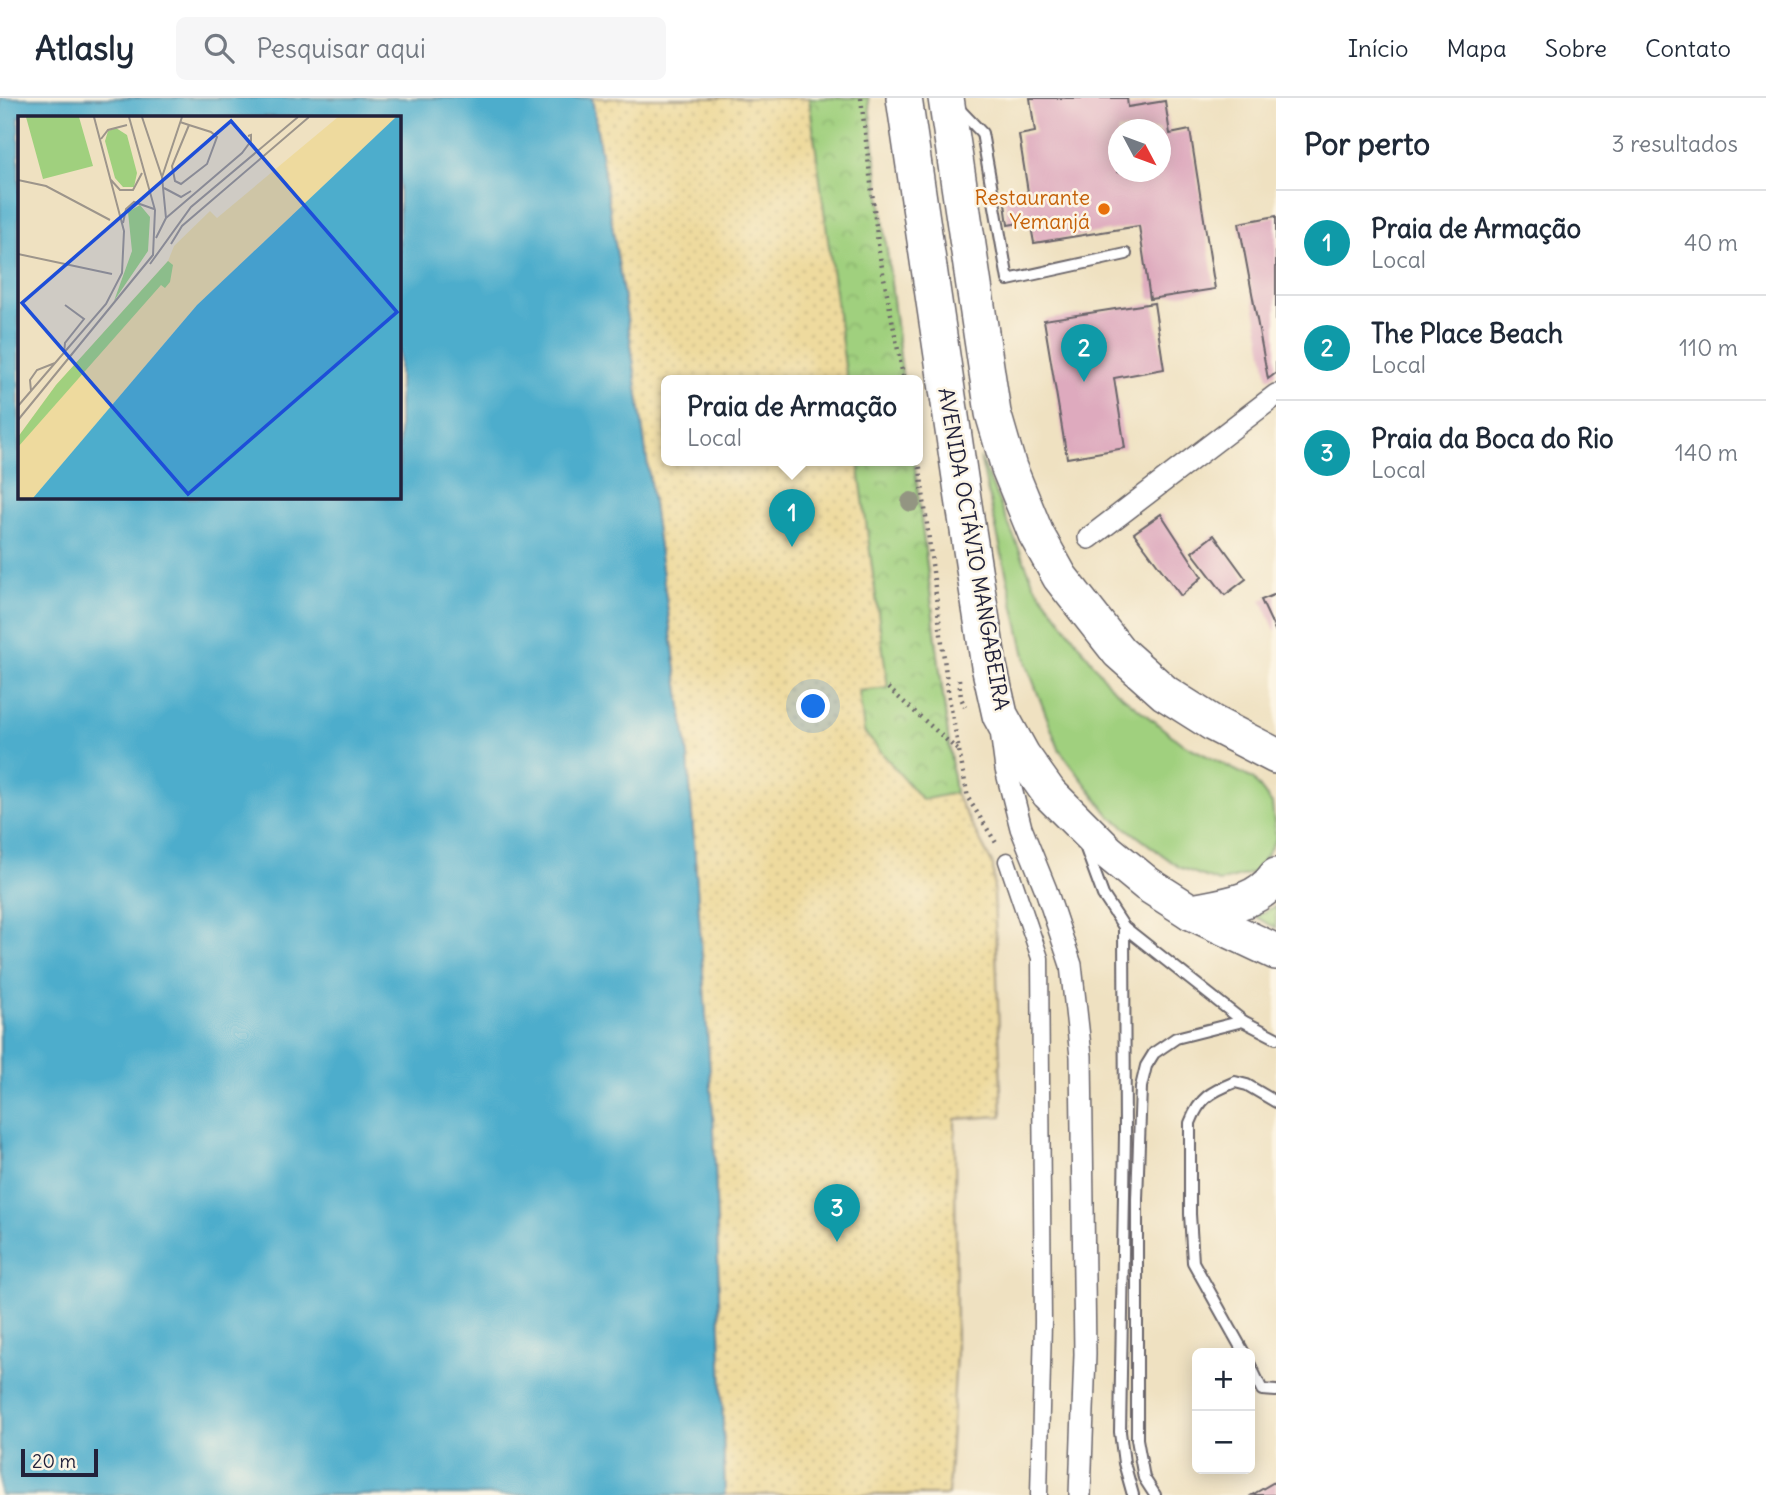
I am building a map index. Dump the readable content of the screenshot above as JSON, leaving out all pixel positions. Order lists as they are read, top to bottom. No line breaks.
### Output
{"streets":{"main road":["AVENIDA OCTÁVIO MANGABEIRA"]},"places":["Restaurante Yemanjá"],"scale_bar":"20 m","north":"bottom right","page":{"header":"Atlasly","search":"Pesquisar aqui","nav":["Início","Mapa","Sobre","Contato"],"heading":["Por perto","3 resultados"],"list":[{"mark":"1","name":"Praia de Armação","note":"Local","value":"40 m"},{"mark":"2","name":"The Place Beach","note":"Local","value":"110 m"},{"mark":"3","name":"Praia da Boca do Rio","note":"Local","value":"140 m"}],"pins":["2","1","3"],"popup":["Praia de Armação","Local"],"map_buttons":["+","−"],"scale":"20 m"}}
